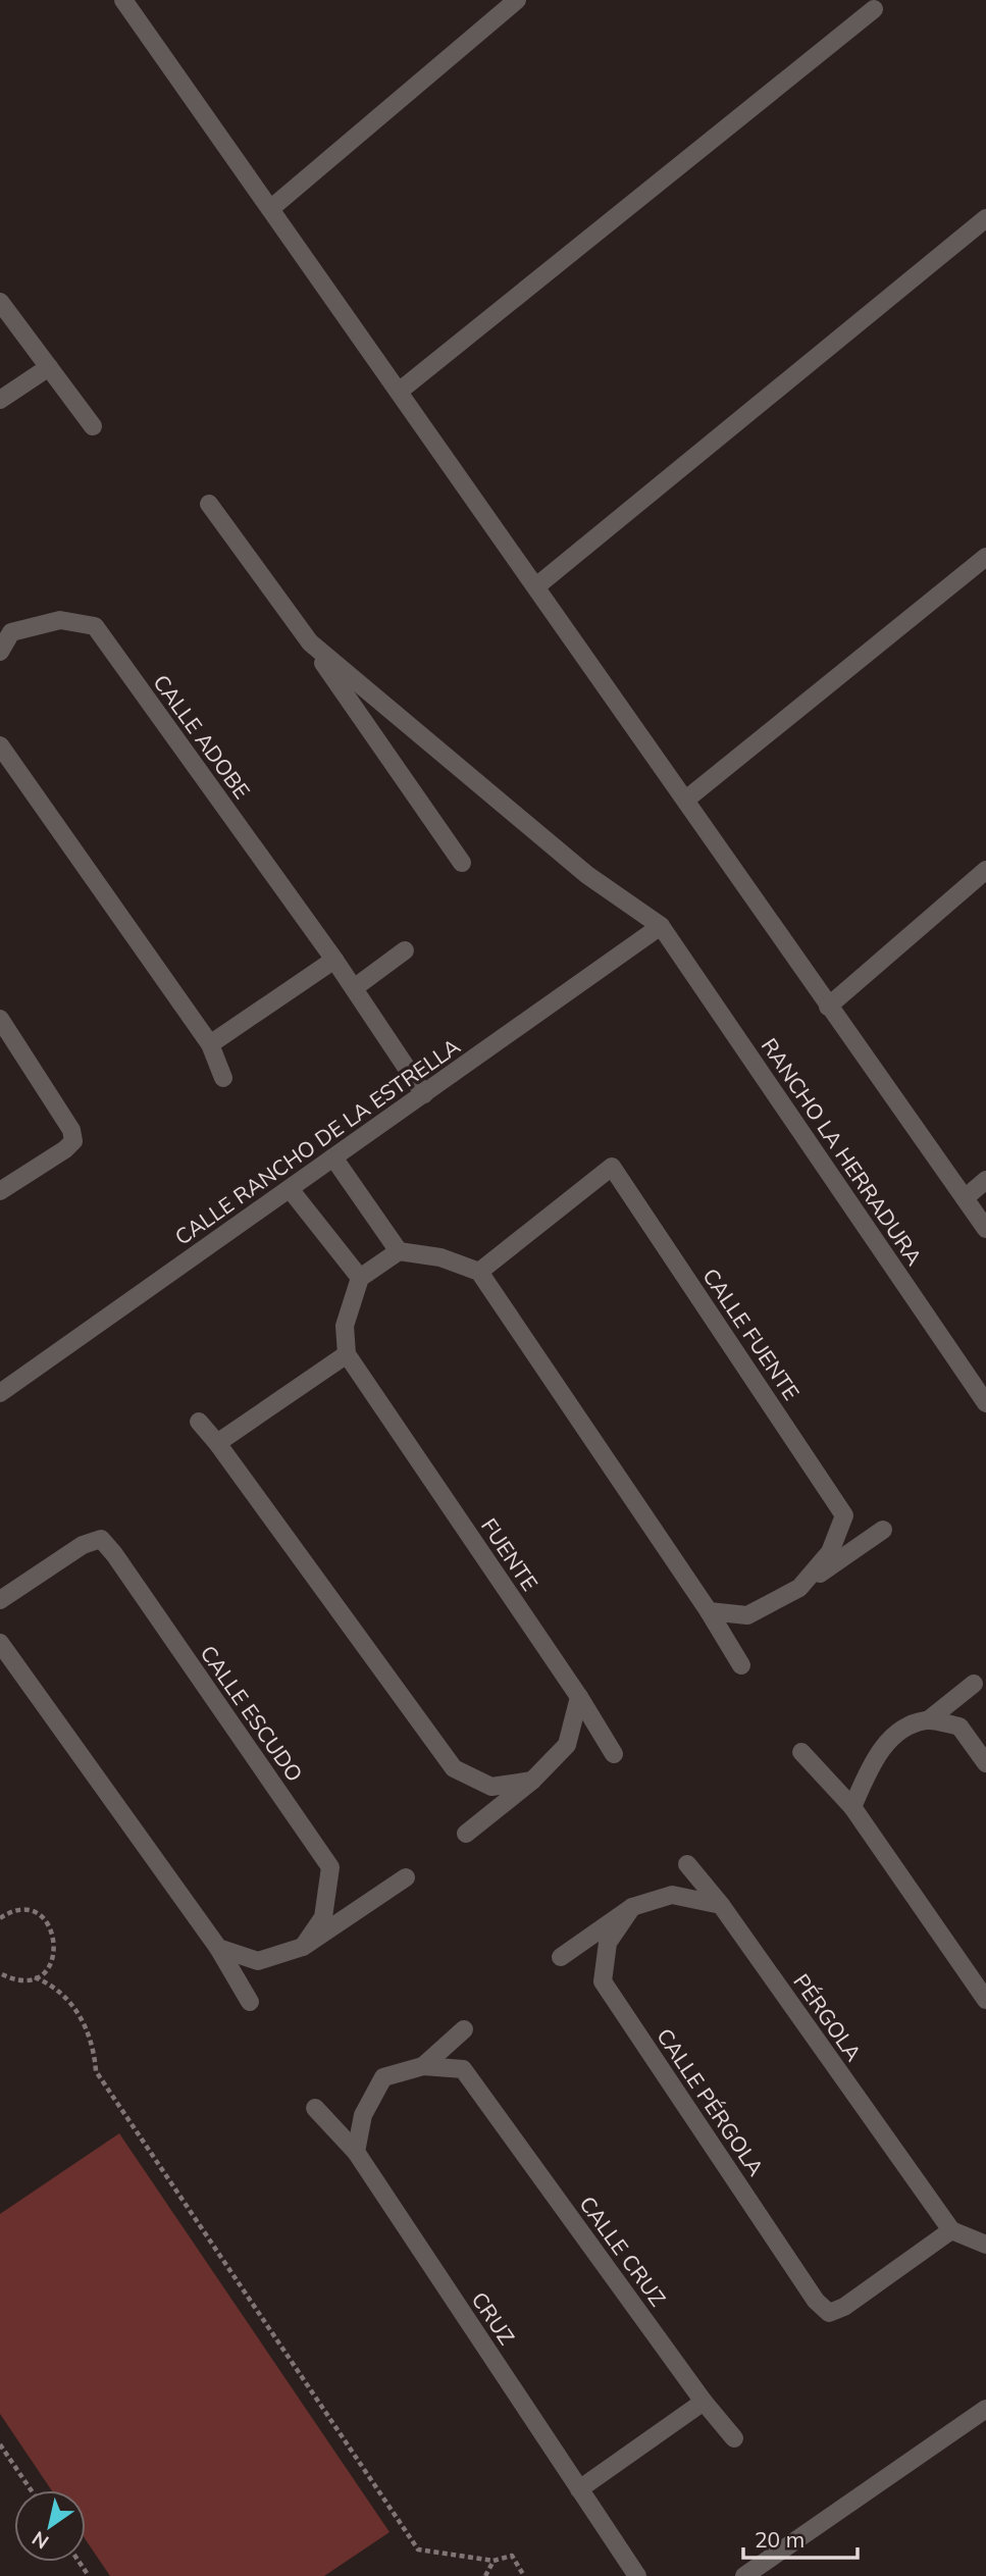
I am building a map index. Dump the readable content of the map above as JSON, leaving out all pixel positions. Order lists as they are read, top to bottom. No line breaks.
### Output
{"streets":{"street":["CALLE ADOBE","CALLE RANCHO DE LA ESTRELLA","RANCHO LA HERRADURA","CALLE FUENTE","FUENTE","CALLE ESCUDO","PÉRGOLA","CALLE PÉRGOLA","CALLE CRUZ","CRUZ"]},"crossings":[["CALLE ADOBE","CALLE RANCHO DE LA ESTRELLA"],["CALLE RANCHO DE LA ESTRELLA","RANCHO LA HERRADURA"],["PÉRGOLA","CALLE PÉRGOLA"],["CALLE CRUZ","CRUZ"]],"scale_bar":"20 m","north":"bottom left"}
